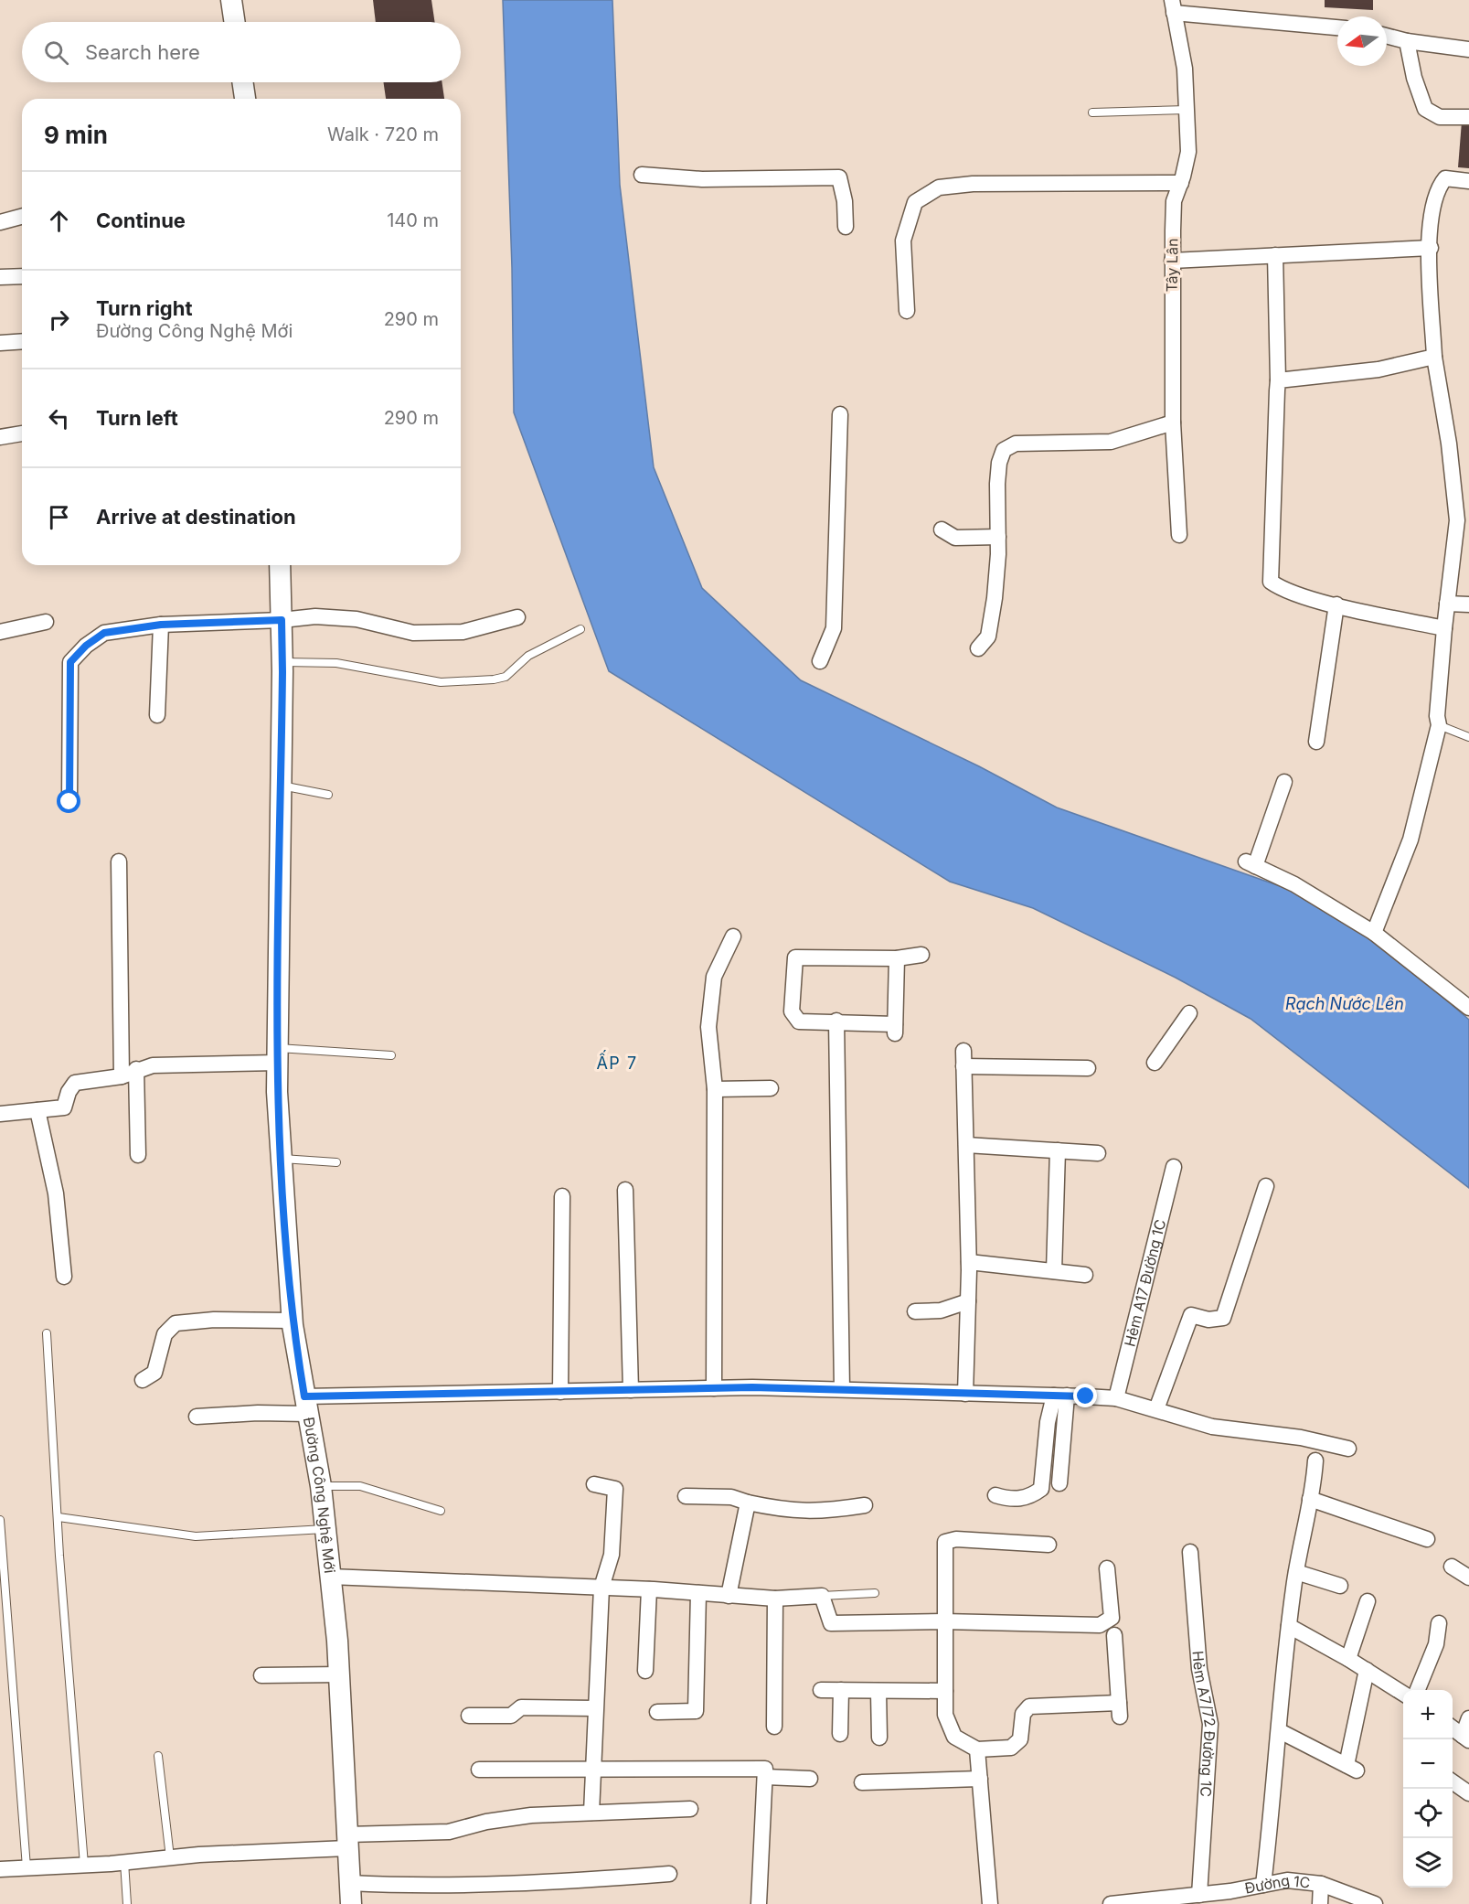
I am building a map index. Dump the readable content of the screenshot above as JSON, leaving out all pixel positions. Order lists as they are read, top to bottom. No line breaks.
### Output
{"streets":{"street":["Tây Lân","Hẻm A17 Đường 1C","Đường Công Nghệ Mới","Hẻm A7/72 Đường 1C","Đường 1C"]},"crossings":[["Hẻm A7/72 Đường 1C","Đường 1C"]],"districts":["ẤP 7"],"water":["Rạch Nước Lên"],"north":"left","page":{"search":"Search here","heading":["9 min","Walk · 720 m"],"list":[["Continue","140 m"],["Turn right","Đường Công Nghệ Mới","290 m"],["Turn left","290 m"],"Arrive at destination"],"map_buttons":["+","−"]}}
